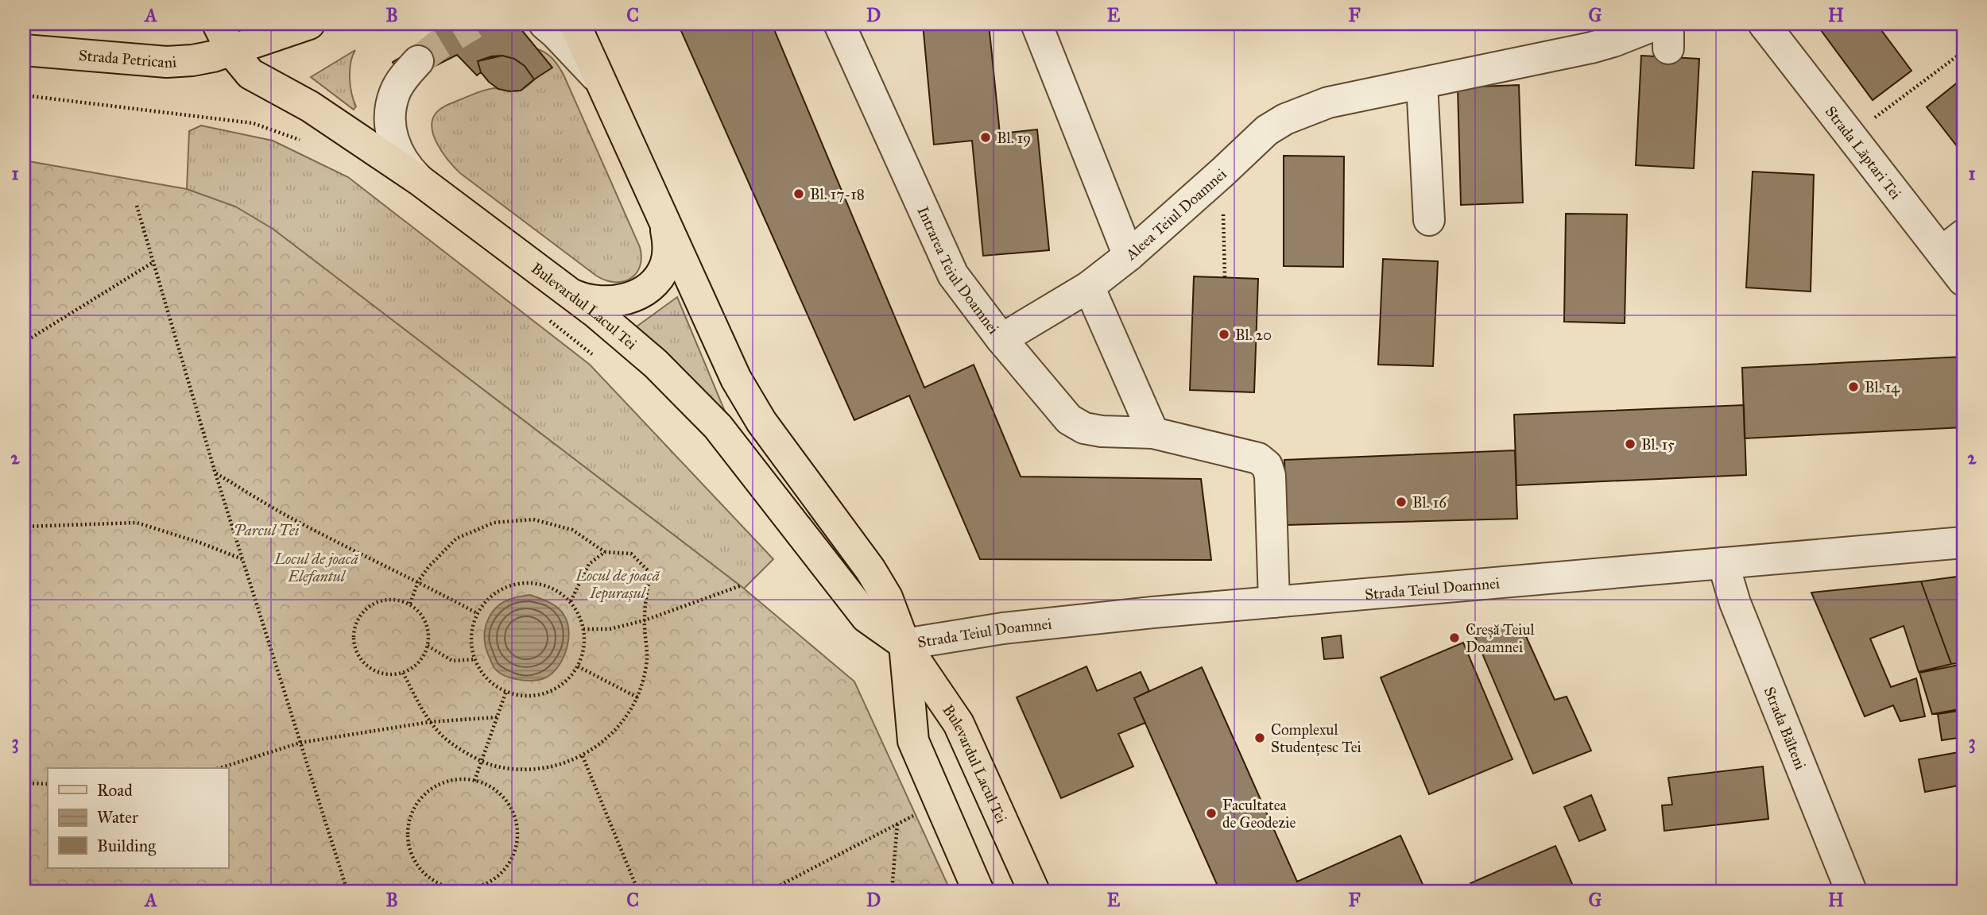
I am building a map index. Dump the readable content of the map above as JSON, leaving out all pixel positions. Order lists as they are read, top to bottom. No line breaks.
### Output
{"streets":{"main road":["Strada Petricani","Bulevardul Lacul Tei"],"street":["Strada Lăptari Tei","Aleea Teiul Doamnei","Intrarea Teiul Doamnei","Strada Teiul Doamnei","Strada Bălteni"]},"crossings":[["Strada Petricani","Bulevardul Lacul Tei"],["Aleea Teiul Doamnei","Intrarea Teiul Doamnei"],["Bulevardul Lacul Tei","Strada Teiul Doamnei"],["Strada Teiul Doamnei","Strada Bălteni"]],"parks":["Parcul Tei","Locul de joacă Elefantul","Locul de joacă Iepurașul"],"places":["Bl. 19","Bl. 17-18","Bl. 20","Bl. 14","Bl. 15","Bl. 16","Creșă Teiul Doamnei","Complexul Studențesc Tei","Facultatea de Geodezie"],"legend":["Road","Water","Building"],"grid":{"columns":["A","B","C","D","E","F","G","H"],"rows":["1","2","3"]}}
